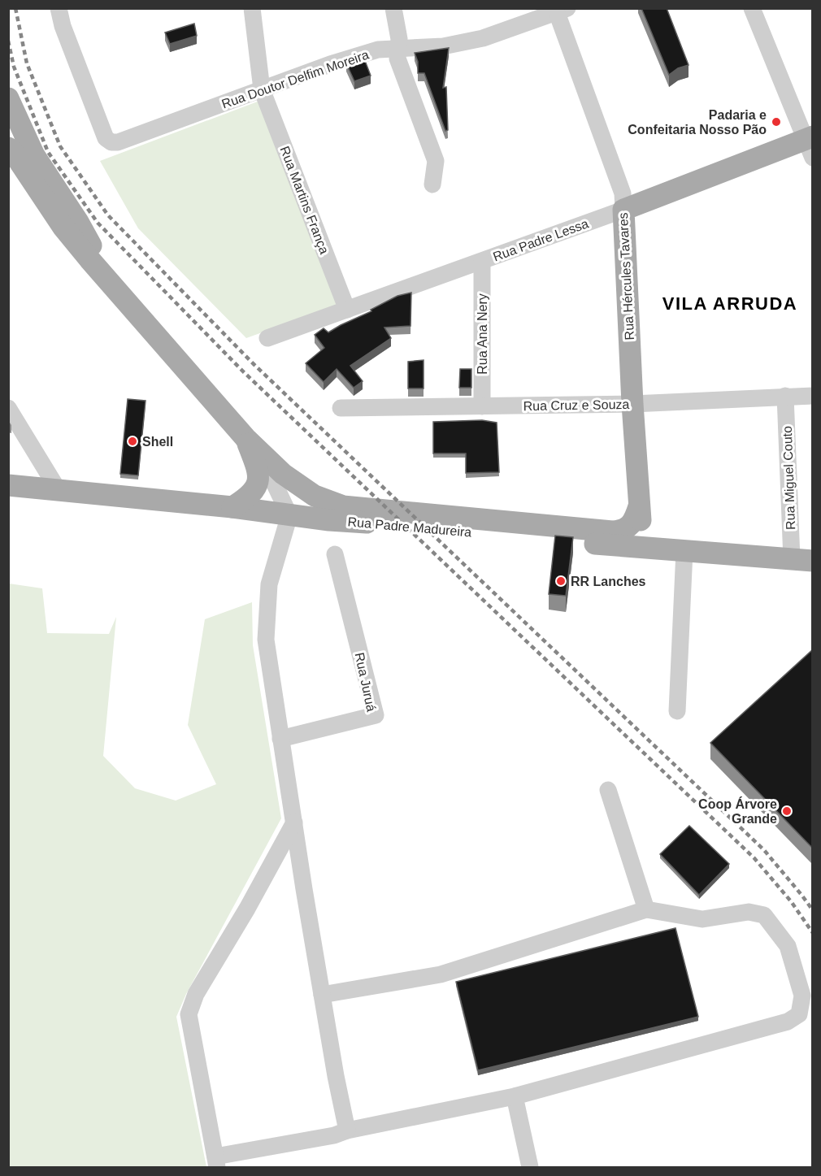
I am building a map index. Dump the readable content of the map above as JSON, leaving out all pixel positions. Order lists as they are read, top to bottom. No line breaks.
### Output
{"streets":{"main road":["Rua Padre Lessa","Rua Hércules Tavares","Rua Padre Madureira"],"street":["Rua Doutor Delfim Moreira","Rua Martins França","Rua Ana Nery","Rua Cruz e Souza","Rua Miguel Couto","Rua Juruá"]},"crossings":[["Rua Doutor Delfim Moreira","Rua Martins França"],["Rua Doutor Delfim Moreira","Rua Hércules Tavares"],["Rua Martins França","Rua Padre Lessa"],["Rua Padre Lessa","Rua Hércules Tavares"],["Rua Padre Lessa","Rua Ana Nery"],["Rua Hércules Tavares","Rua Cruz e Souza"],["Rua Hércules Tavares","Rua Padre Madureira"],["Rua Ana Nery","Rua Cruz e Souza"],["Rua Cruz e Souza","Rua Miguel Couto"],["Rua Miguel Couto","Rua Padre Madureira"]],"districts":["VILA ARRUDA"],"places":["Padaria e Confeitaria Nosso Pão","Shell","RR Lanches","Coop Árvore Grande"]}
